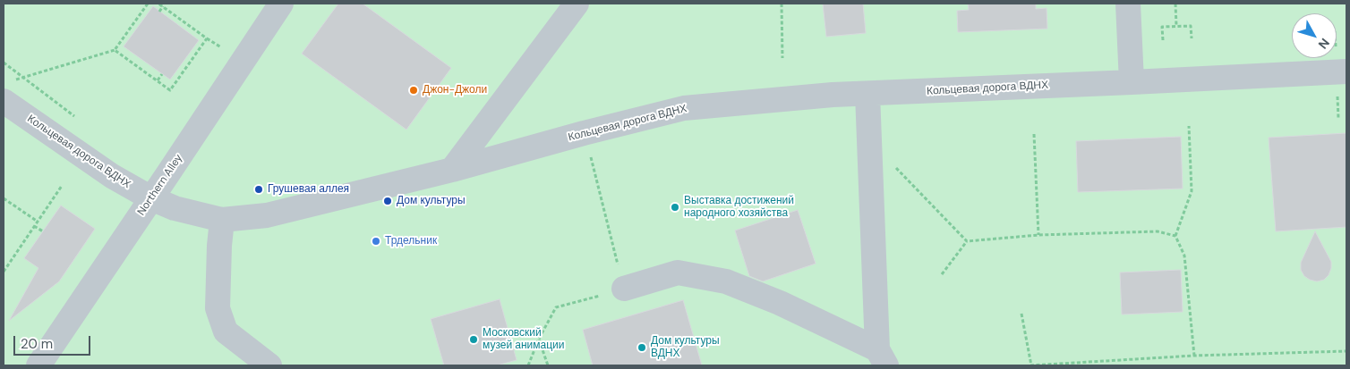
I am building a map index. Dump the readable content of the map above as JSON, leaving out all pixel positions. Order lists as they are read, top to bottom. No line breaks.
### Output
{"streets":{"street":["Кольцевая дорога ВДНХ","Northern Alley"]},"crossings":[["Кольцевая дорога ВДНХ","Northern Alley"]],"places":["Джон-Джоли","Грушевая аллея","Дом культуры","Выставка достижений народного хозяйства","Трдельник","Московский музей анимации","Дом культуры ВДНХ"],"scale_bar":"20 m","north":"bottom right"}
